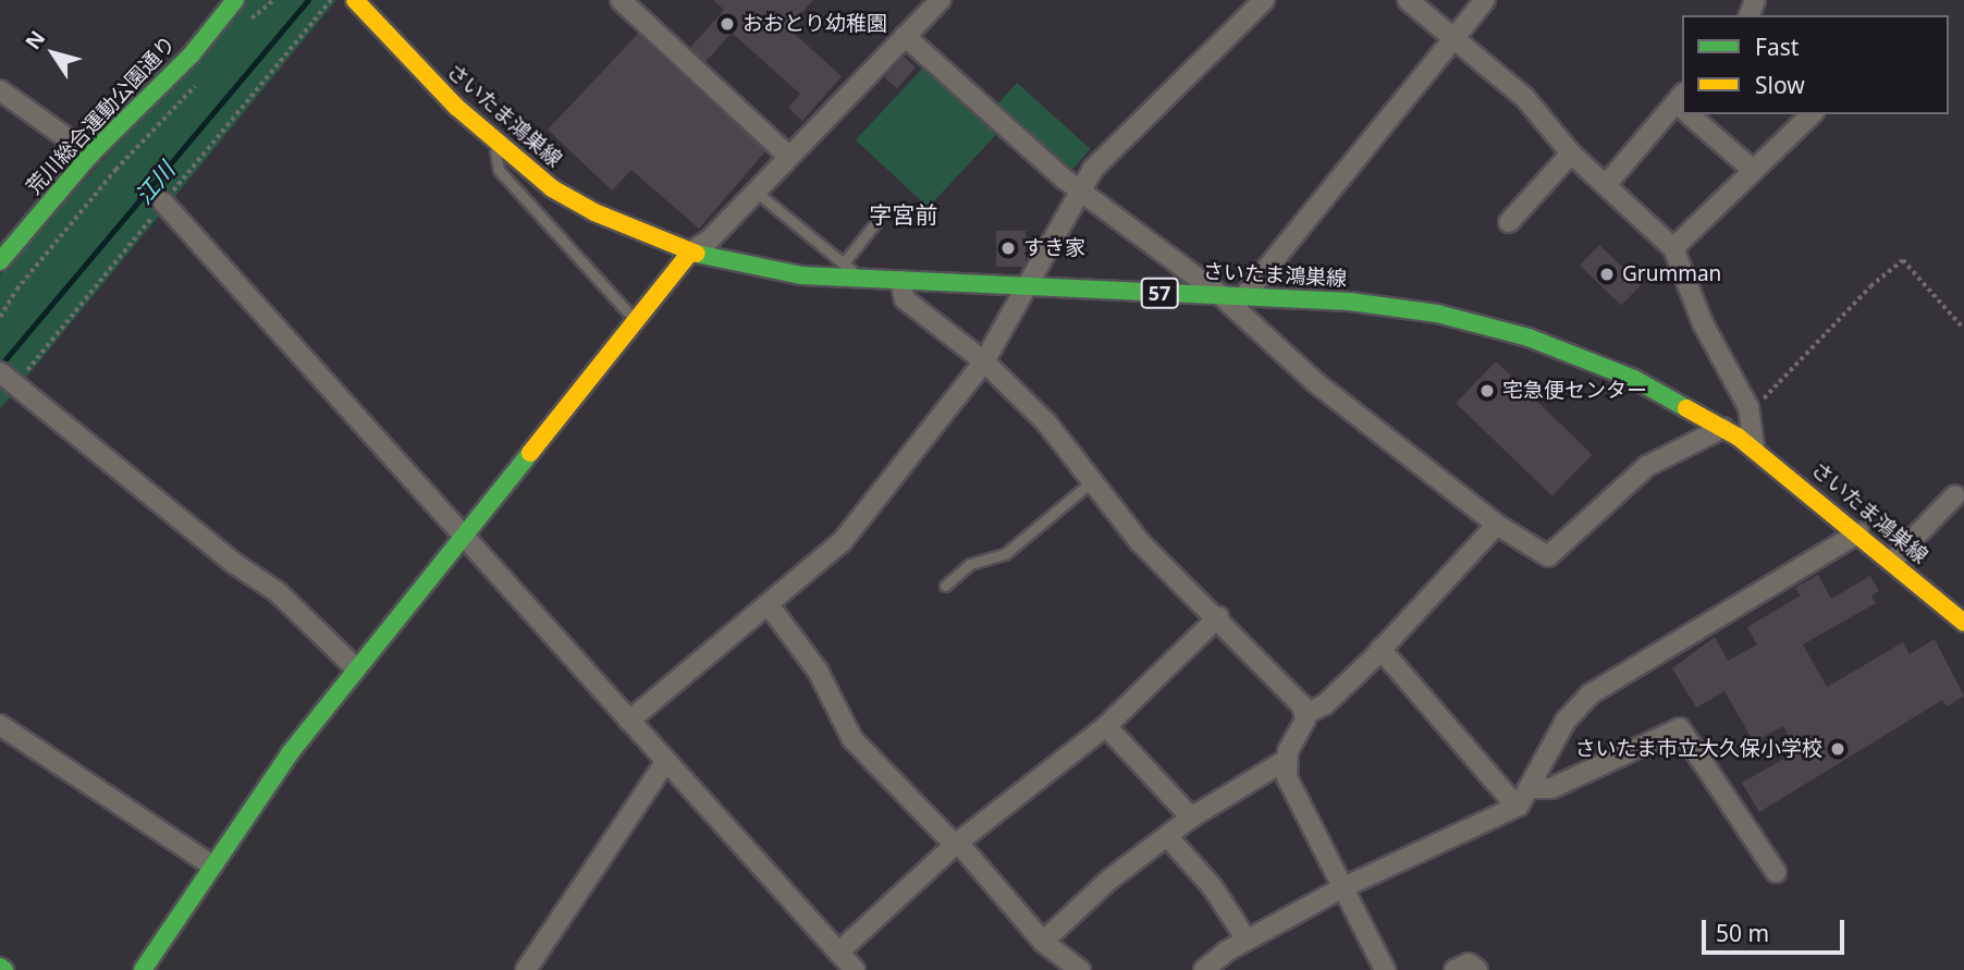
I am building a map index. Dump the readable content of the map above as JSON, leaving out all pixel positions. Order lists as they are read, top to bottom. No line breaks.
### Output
{"streets":{"main road":["荒川総合運動公園通り","さいたま鴻巣線","57"]},"districts":["字宮前"],"water":["江川"],"places":["おおとり幼稚園","すき家","Grumman","宅急便センター","さいたま市立大久保小学校"],"legend":["Fast","Slow"],"scale_bar":"50 m","north":"top left"}
